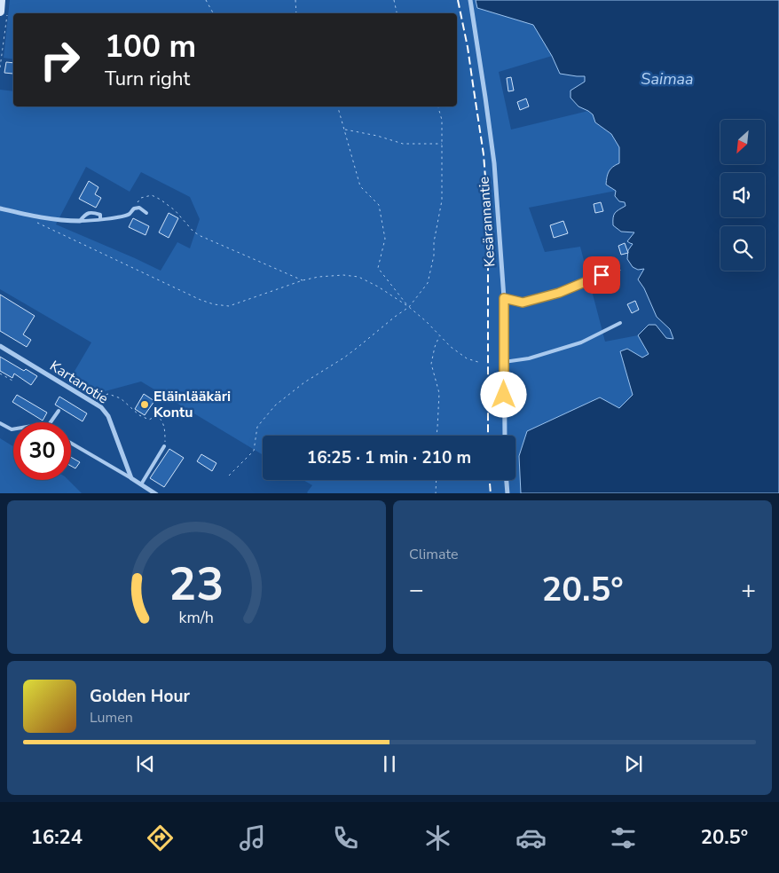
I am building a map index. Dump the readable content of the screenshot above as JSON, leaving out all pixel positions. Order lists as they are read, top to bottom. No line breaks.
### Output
{"streets":{"street":["Kesärannantie","Kartanotie"]},"water":["Saimaa"],"places":["Eläinlääkäri Kontu"],"north":"bottom left","page":{"turn":["100 m","Turn right"],"limit":"30","trip":"16:25 · 1 min · 210 m","tile":"Climate","heat":["−","20.5°","+"],"song":["Golden Hour","Lumen"],"tabs":["16:24","20.5°"],"gauge":["23","km/h"]}}
